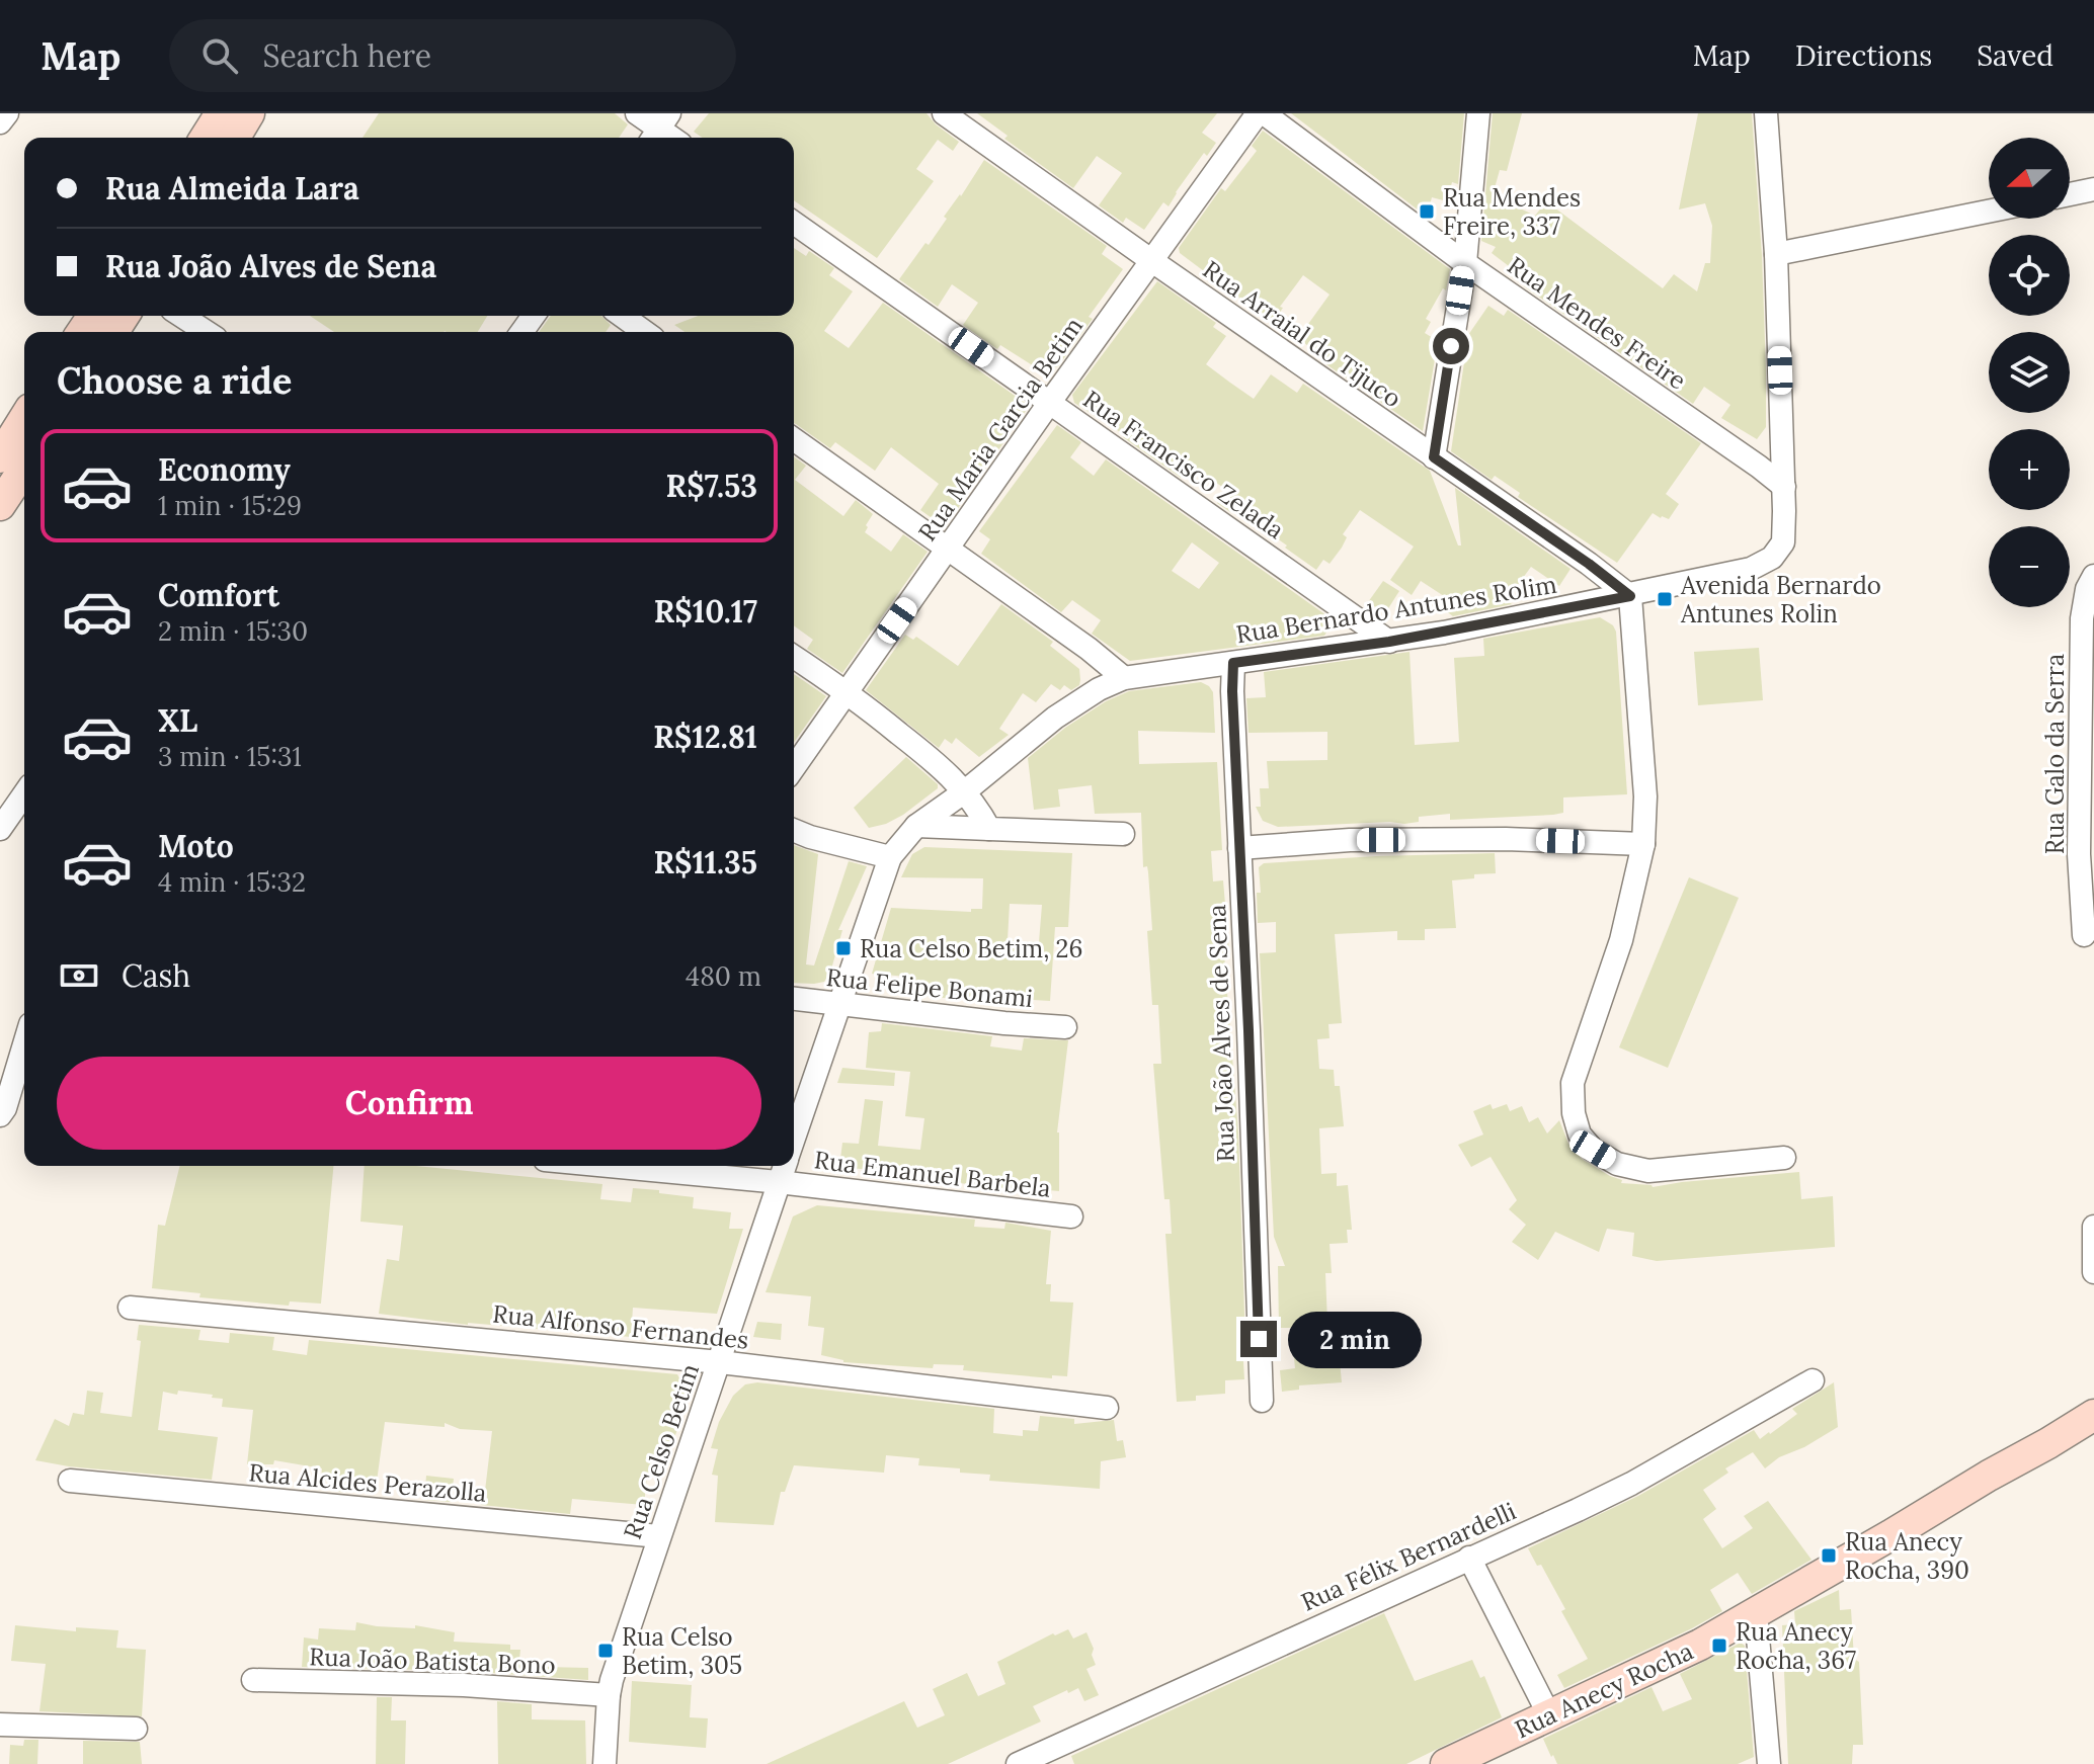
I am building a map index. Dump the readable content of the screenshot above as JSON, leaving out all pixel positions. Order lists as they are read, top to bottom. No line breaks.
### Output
{"streets":{"street":["Rua Mendes Freire","Rua Arraial do Tijuco","Rua Maria Garcia Betim","Rua Francisco Zelada","Rua Bernardo Antunes Rolim","Rua Galo da Serra","Rua Felipe Bonami","Rua João Alves de Sena","Rua Emanuel Barbela","Rua Alfonso Fernandes","Rua Celso Betim","Rua Alcides Perazolla","Rua Félix Bernardelli","Rua João Batista Bono","Rua Anecy Rocha"]},"crossings":[["Rua Mendes Freire","Rua Bernardo Antunes Rolim"],["Rua Arraial do Tijuco","Rua Maria Garcia Betim"],["Rua Arraial do Tijuco","Rua Bernardo Antunes Rolim"],["Rua Maria Garcia Betim","Rua Francisco Zelada"],["Rua Francisco Zelada","Rua Bernardo Antunes Rolim"],["Rua Bernardo Antunes Rolim","Rua João Alves de Sena"],["Rua Bernardo Antunes Rolim","Rua Celso Betim"],["Rua Felipe Bonami","Rua Celso Betim"],["Rua Emanuel Barbela","Rua Celso Betim"],["Rua Alfonso Fernandes","Rua Celso Betim"],["Rua Celso Betim","Rua Alcides Perazolla"],["Rua Celso Betim","Rua João Batista Bono"]],"places":{"transit":["Rua Mendes Freire, 337","Avenida Bernardo Antunes Rolin","Rua Celso Betim, 26","Rua Anecy Rocha, 390","Rua Anecy Rocha, 367","Rua Celso Betim, 305"]},"north":"left","page":{"header":"Map","search":"Search here","nav":["Map","Directions","Saved"],"map_buttons":["+","−"],"banner":["Rua Almeida Lara","Rua João Alves de Sena"],"heading":"Choose a ride","list":[{"name":"Economy","note":"1 min · 15:29","value":"R$7.53"},{"name":"Comfort","note":"2 min · 15:30","value":"R$10.17"},{"name":"XL","note":"3 min · 15:31","value":"R$12.81"},{"name":"Moto","note":"4 min · 15:32","value":"R$11.35"}],"pay":["Cash","480 m"],"buttons":"Confirm","bubble":"2 min"}}
